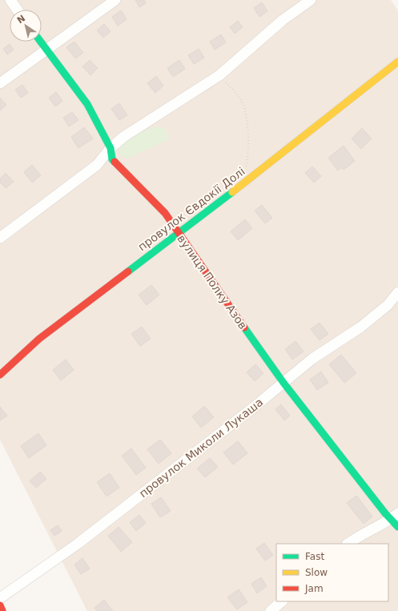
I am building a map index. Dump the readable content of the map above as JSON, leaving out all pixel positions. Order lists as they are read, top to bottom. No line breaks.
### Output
{"streets":{"street":["провулок Євдокії Долі","вулиця Полку Азов","провулок Миколи Лукаша"]},"crossings":[["провулок Євдокії Долі","вулиця Полку Азов"],["вулиця Полку Азов","провулок Миколи Лукаша"]],"legend":["Fast","Slow","Jam"],"north":"top left"}
